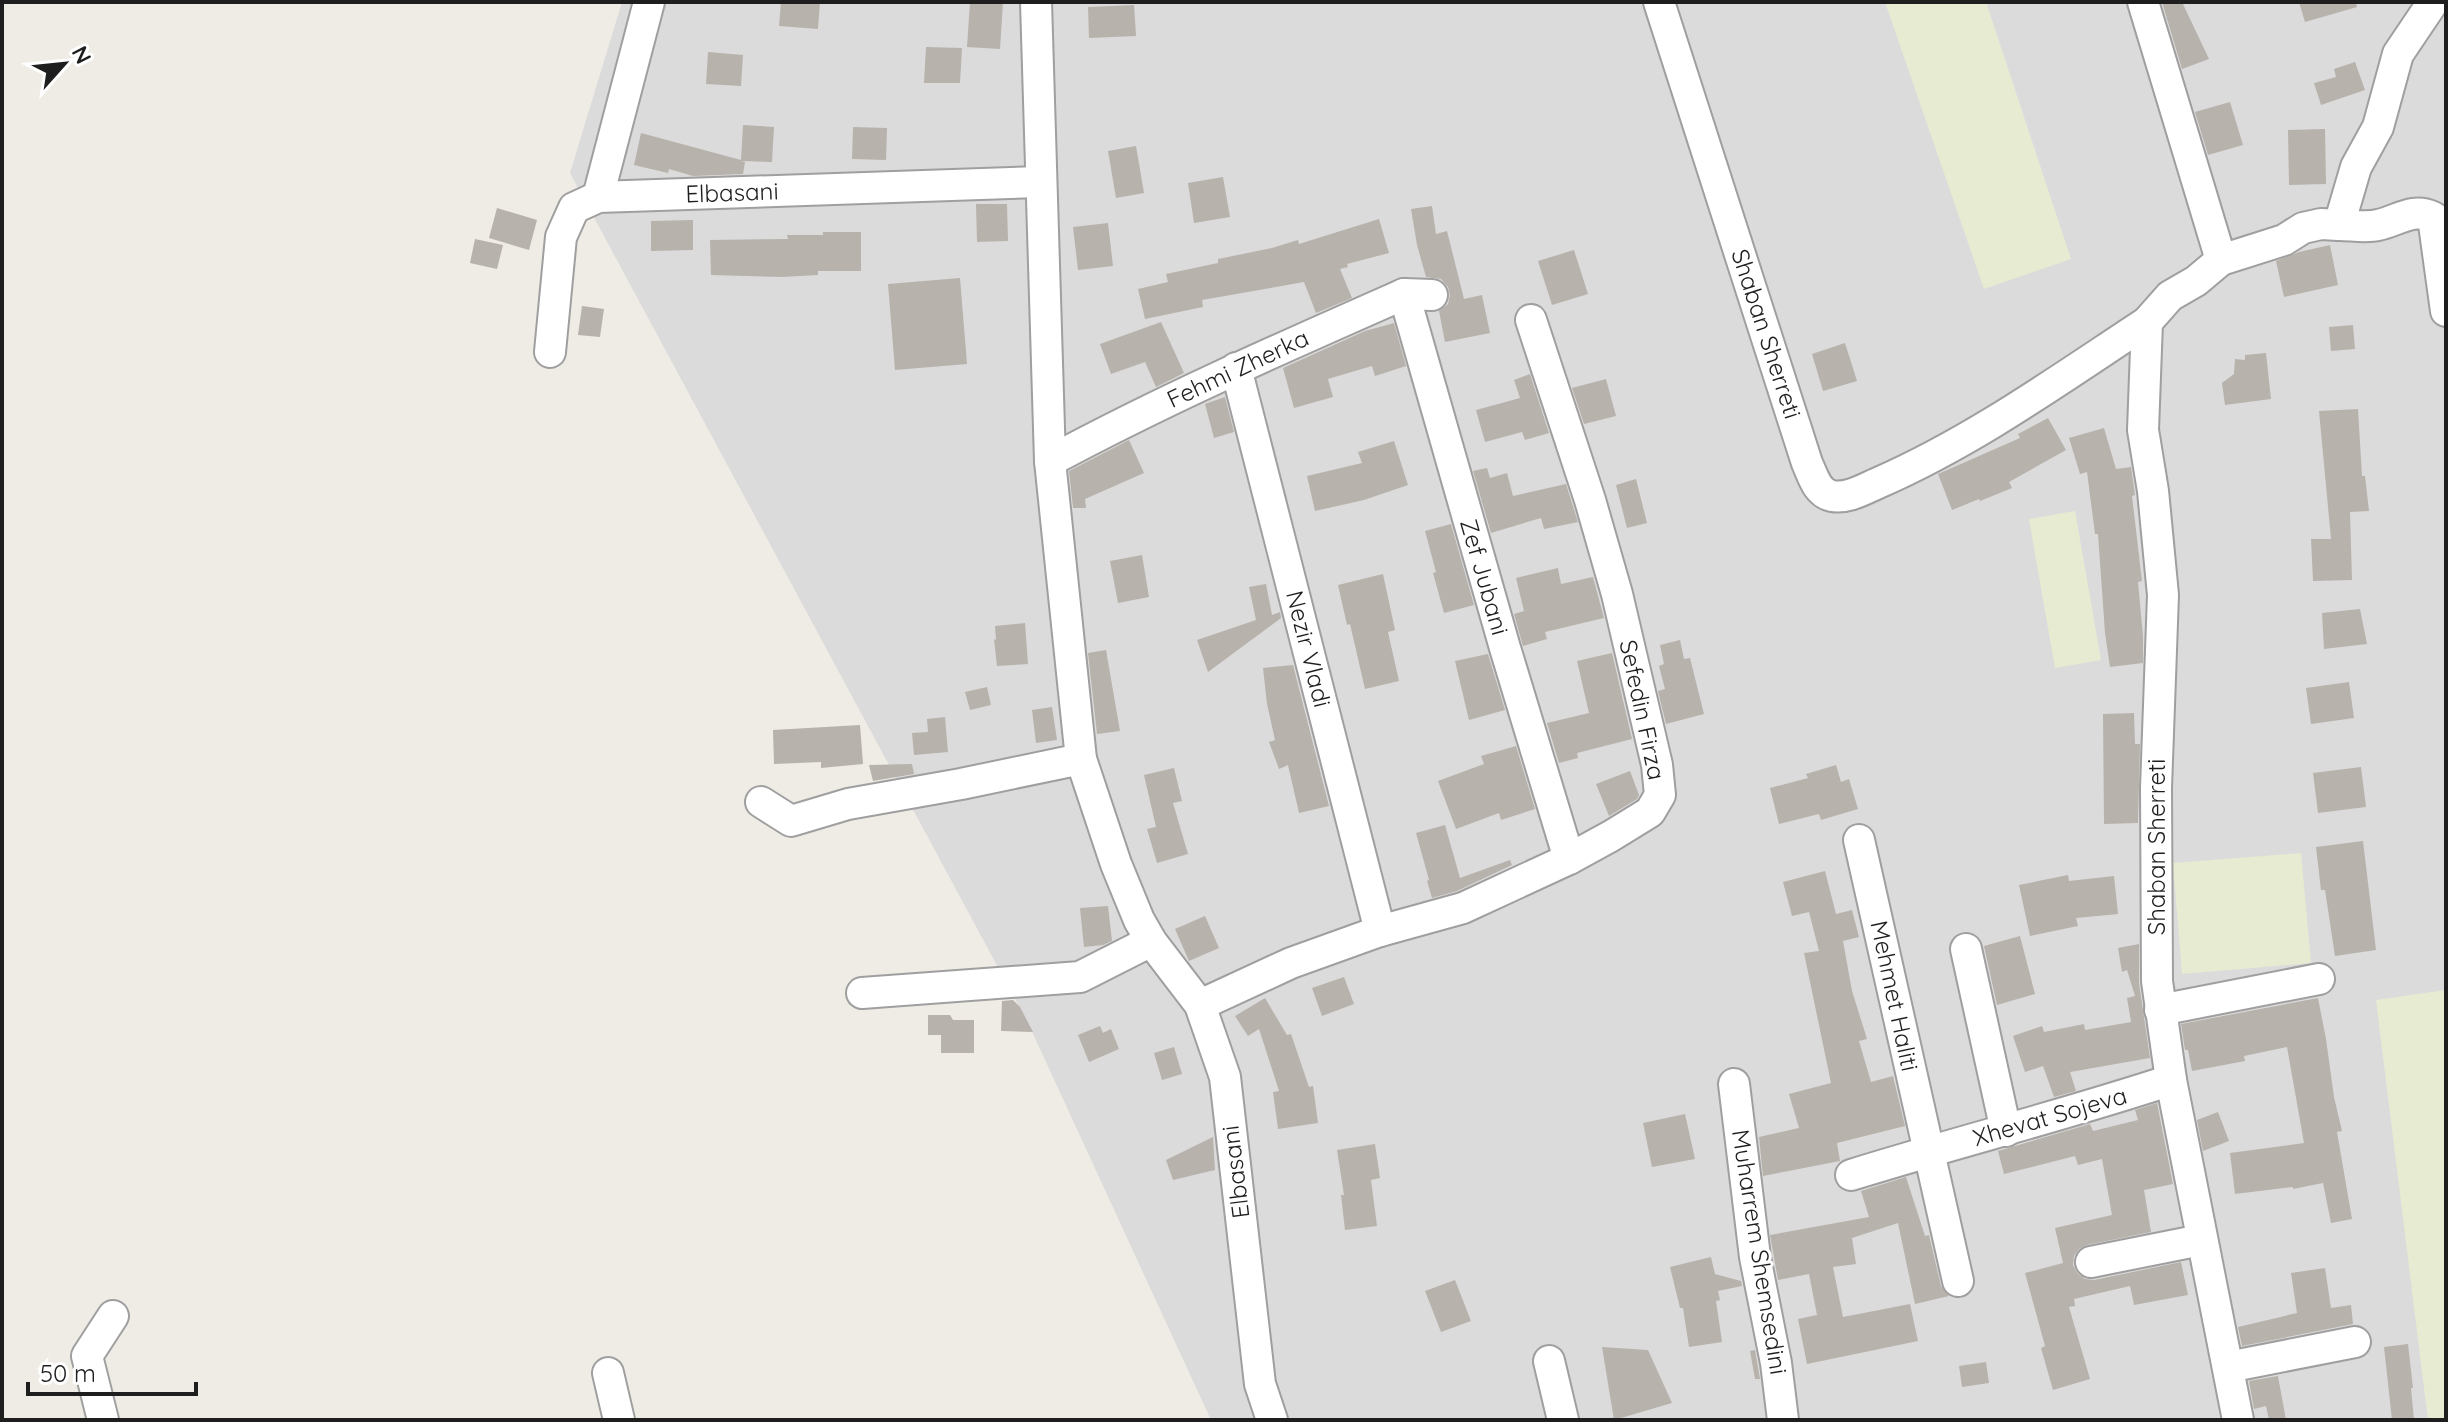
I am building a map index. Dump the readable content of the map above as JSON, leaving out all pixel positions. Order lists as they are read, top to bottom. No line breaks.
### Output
{"streets":{"street":["Elbasani","Shaban Sherreti","Fehmi Zherka","Zef Jubani","Nezir Vladi","Sefedin Firza","Mehmet Haliti","Xhevat Sojeva","Muharrem Shemsedini"]},"crossings":[["Elbasani","Fehmi Zherka"],["Elbasani","Sefedin Firza"],["Shaban Sherreti","Xhevat Sojeva"],["Fehmi Zherka","Zef Jubani"],["Fehmi Zherka","Nezir Vladi"],["Zef Jubani","Sefedin Firza"],["Nezir Vladi","Sefedin Firza"],["Mehmet Haliti","Xhevat Sojeva"]],"scale_bar":"50 m","north":"top right"}
